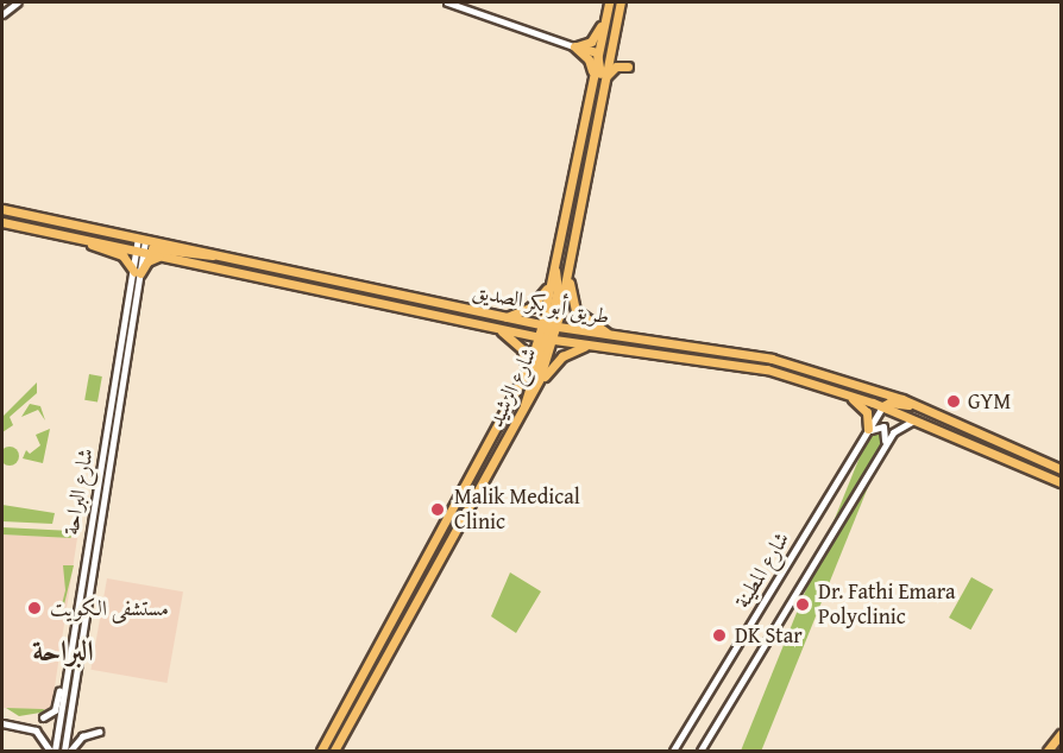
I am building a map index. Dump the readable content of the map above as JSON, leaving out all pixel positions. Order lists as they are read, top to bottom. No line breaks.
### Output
{"streets":{"main road":["طريق أبو بكر الصديق","شارع الرشيد"],"street":["شارع البراحة","شارع المطينة"]},"crossings":[["طريق أبو بكر الصديق","شارع الرشيد"],["طريق أبو بكر الصديق","شارع البراحة"],["طريق أبو بكر الصديق","شارع المطينة"]],"districts":["البراحة"],"places":["GYM","Malik Medical Clinic","Dr. Fathi Emara Polyclinic","مستشفى الكويت","DK Star"]}
